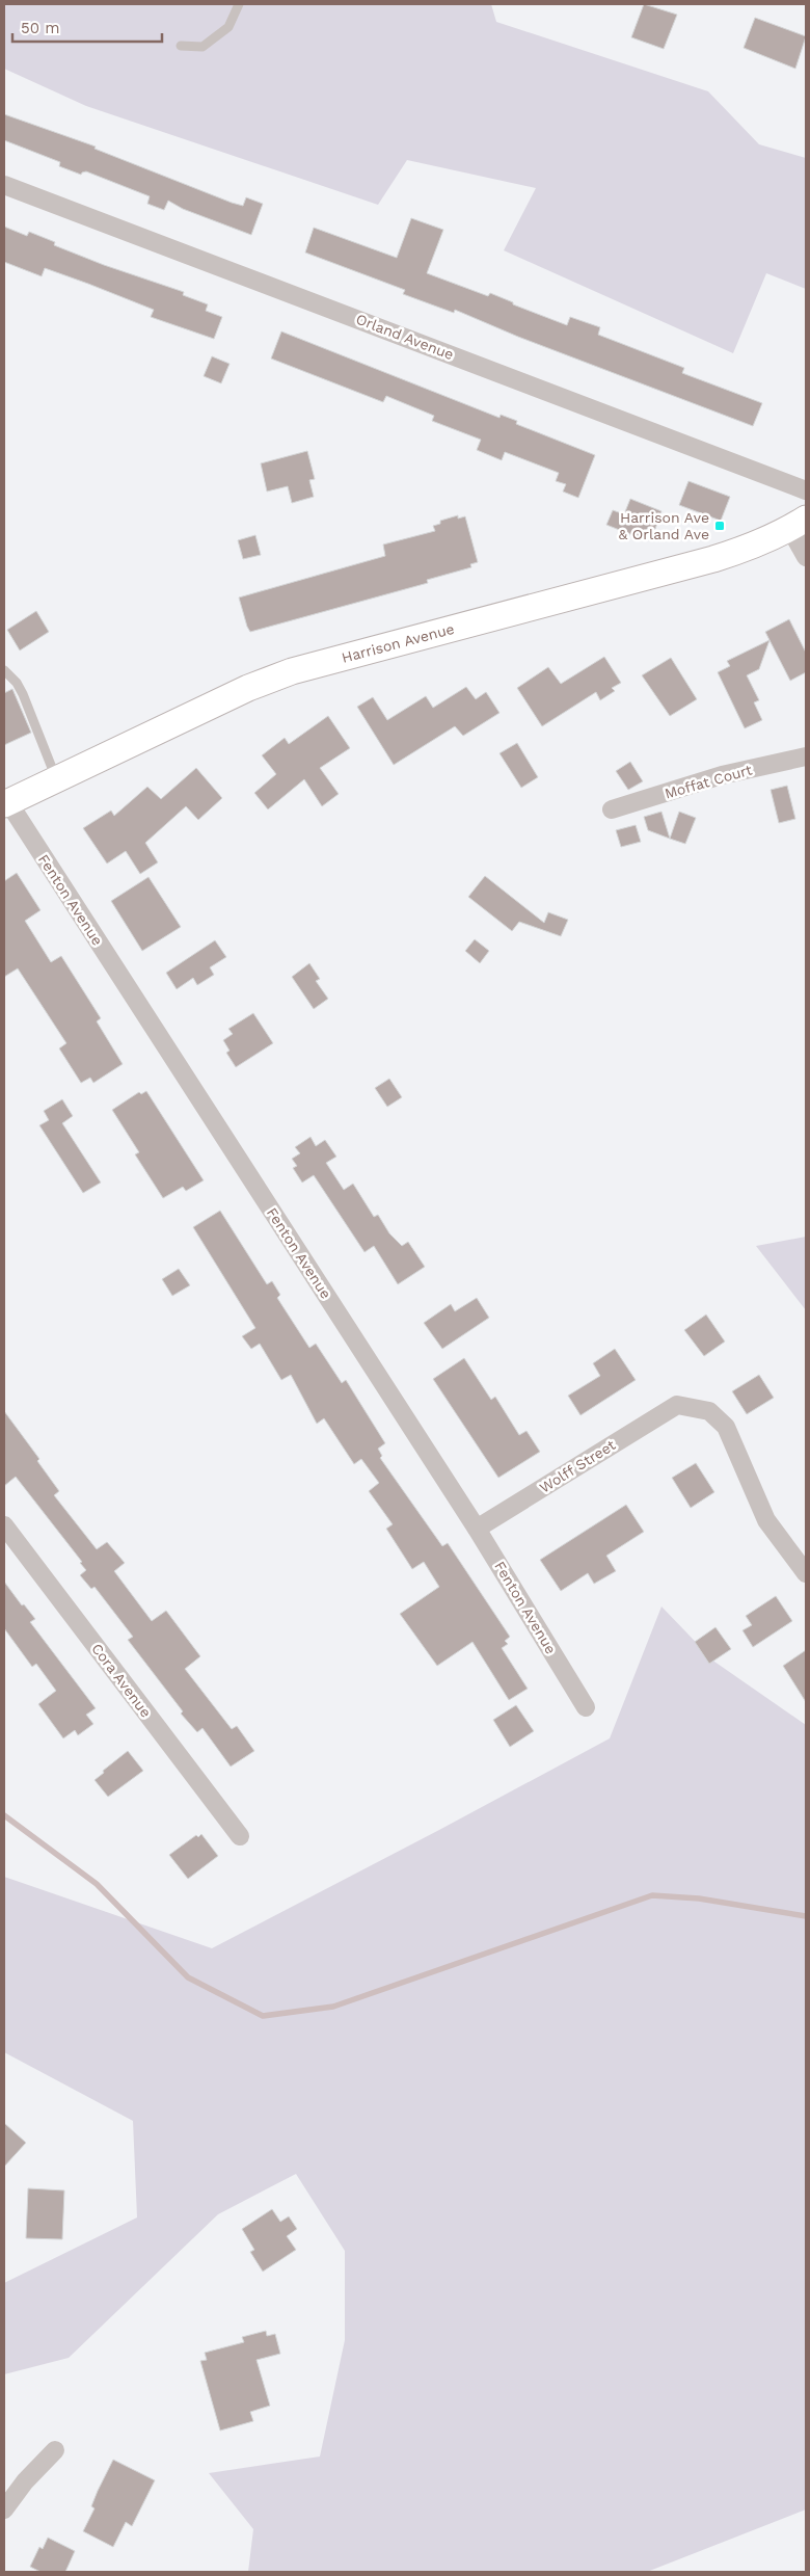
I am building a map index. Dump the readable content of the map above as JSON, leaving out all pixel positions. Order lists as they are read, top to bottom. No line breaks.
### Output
{"streets":{"main road":["Harrison Avenue"],"street":["Orland Avenue","Moffat Court","Fenton Avenue","Wolff Street","Cora Avenue"]},"crossings":[["Harrison Avenue","Fenton Avenue"],["Fenton Avenue","Wolff Street"]],"places":{"transit":["Harrison Ave & Orland Ave"]},"scale_bar":"50 m"}
